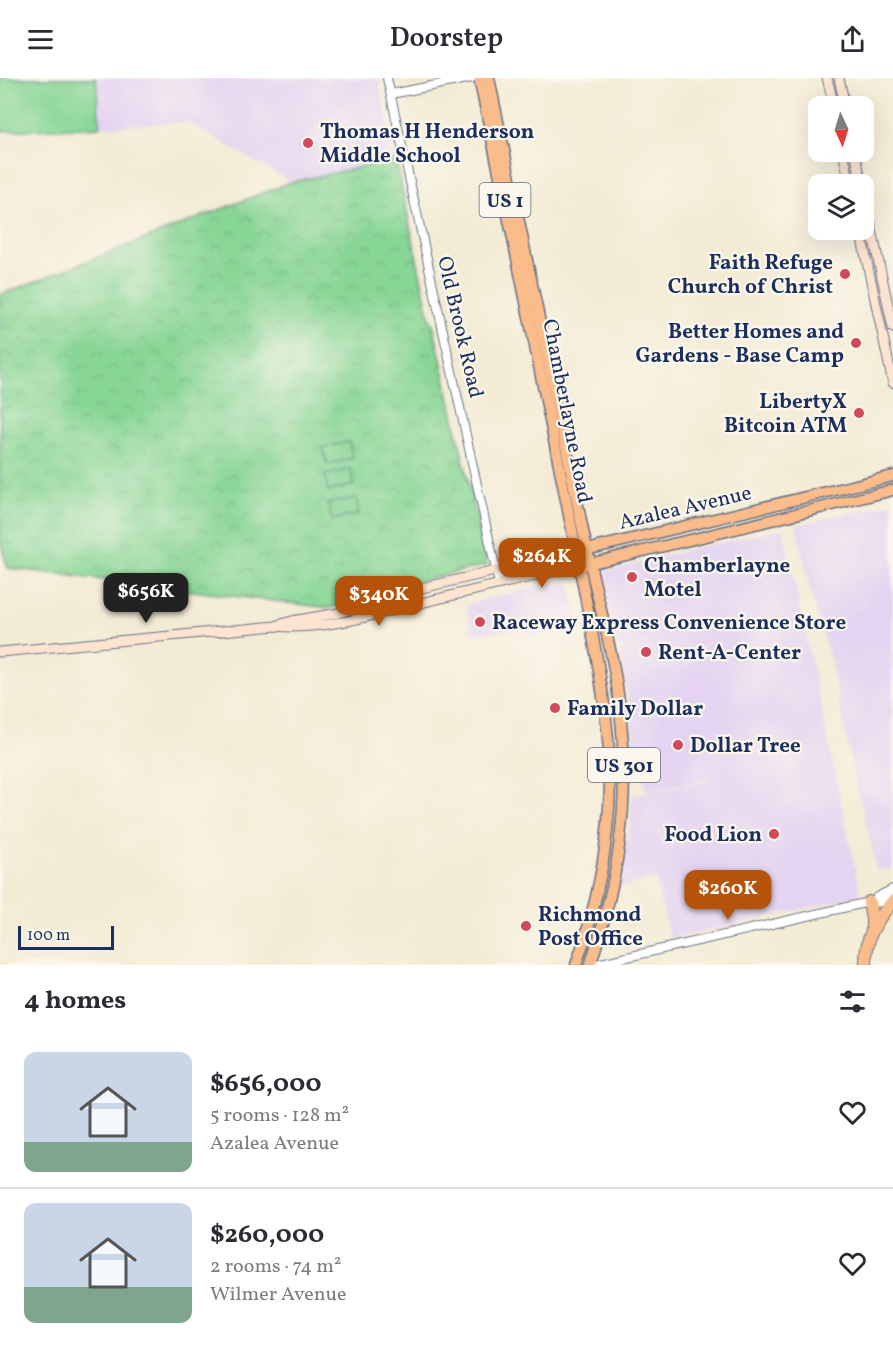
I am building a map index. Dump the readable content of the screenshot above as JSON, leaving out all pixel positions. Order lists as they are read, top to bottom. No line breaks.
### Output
{"streets":{"main road":["US 1","Chamberlayne Road","Azalea Avenue","US 301"],"street":["Old Brook Road"]},"crossings":[["US 1","Azalea Avenue"],["US 1","US 301"],["Old Brook Road","Azalea Avenue"],["Chamberlayne Road","Azalea Avenue"],["Chamberlayne Road","US 301"],["Azalea Avenue","US 301"]],"places":["Thomas H Henderson Middle School","Faith Refuge Church of Christ","Better Homes and Gardens - Base Camp","LibertyX Bitcoin ATM","Chamberlayne Motel","Raceway Express Convenience Store","Rent-A-Center","Family Dollar","Dollar Tree","Food Lion","Richmond Post Office"],"scale_bar":"100 m","north":"bottom","page":{"header":"Doorstep","price":["$264K","$656K","$340K","$260K"],"scale":"100 m","heading":"4 homes","list":[{"name":"$656,000","note":"5 rooms · 128 m² · Azalea Avenue"},{"name":"$260,000","note":"2 rooms · 74 m² · Wilmer Avenue"}]}}
